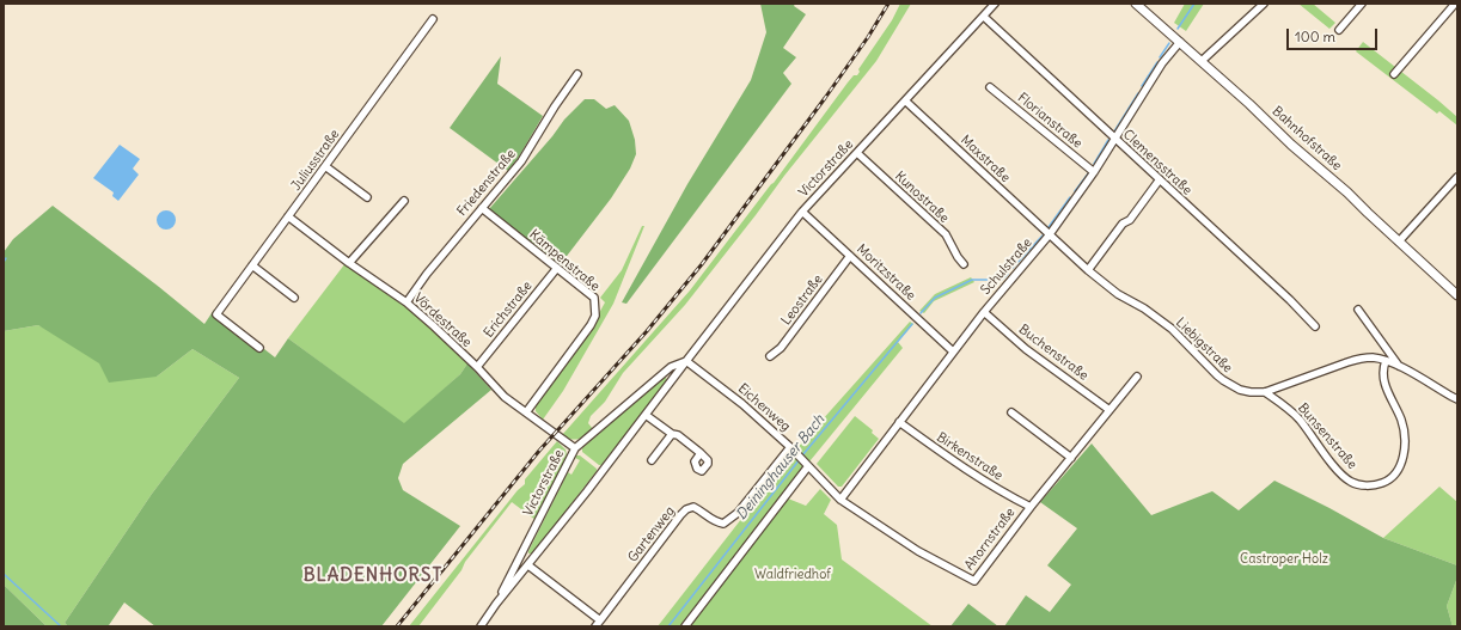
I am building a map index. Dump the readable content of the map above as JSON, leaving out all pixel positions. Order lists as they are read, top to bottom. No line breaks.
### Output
{"streets":{"main road":["Bahnhofstraße"],"street":["Florianstraße","Maxstraße","Juliusstraße","Clemensstraße","Victorstraße","Friedenstraße","Kunostraße","Kämpenstraße","Schulstraße","Moritzstraße","Leostraße","Erichstraße","Vördestraße","Liebigstraße","Buchenstraße","Eichenweg","Bunsenstraße","Birkenstraße","Gartenweg","Ahornstraße"]},"crossings":[["Florianstraße","Schulstraße"],["Bahnhofstraße","Schulstraße"],["Maxstraße","Victorstraße"],["Maxstraße","Schulstraße"],["Maxstraße","Liebigstraße"],["Juliusstraße","Vördestraße"],["Clemensstraße","Victorstraße"],["Clemensstraße","Schulstraße"],["Victorstraße","Kunostraße"],["Victorstraße","Moritzstraße"],["Victorstraße","Vördestraße"],["Victorstraße","Eichenweg"],["Victorstraße","Gartenweg"],["Friedenstraße","Kämpenstraße"],["Friedenstraße","Vördestraße"],["Kämpenstraße","Erichstraße"],["Kämpenstraße","Vördestraße"],["Schulstraße","Moritzstraße"],["Schulstraße","Liebigstraße"],["Schulstraße","Buchenstraße"],["Schulstraße","Eichenweg"],["Schulstraße","Birkenstraße"],["Schulstraße","Ahornstraße"],["Moritzstraße","Leostraße"],["Erichstraße","Vördestraße"],["Liebigstraße","Bunsenstraße"],["Buchenstraße","Ahornstraße"],["Eichenweg","Gartenweg"],["Eichenweg","Ahornstraße"],["Birkenstraße","Ahornstraße"]],"districts":["BLADENHORST"],"water":["Deininghauser Bach"],"parks":["Castroper Holz","Waldfriedhof"],"scale_bar":"100 m"}
